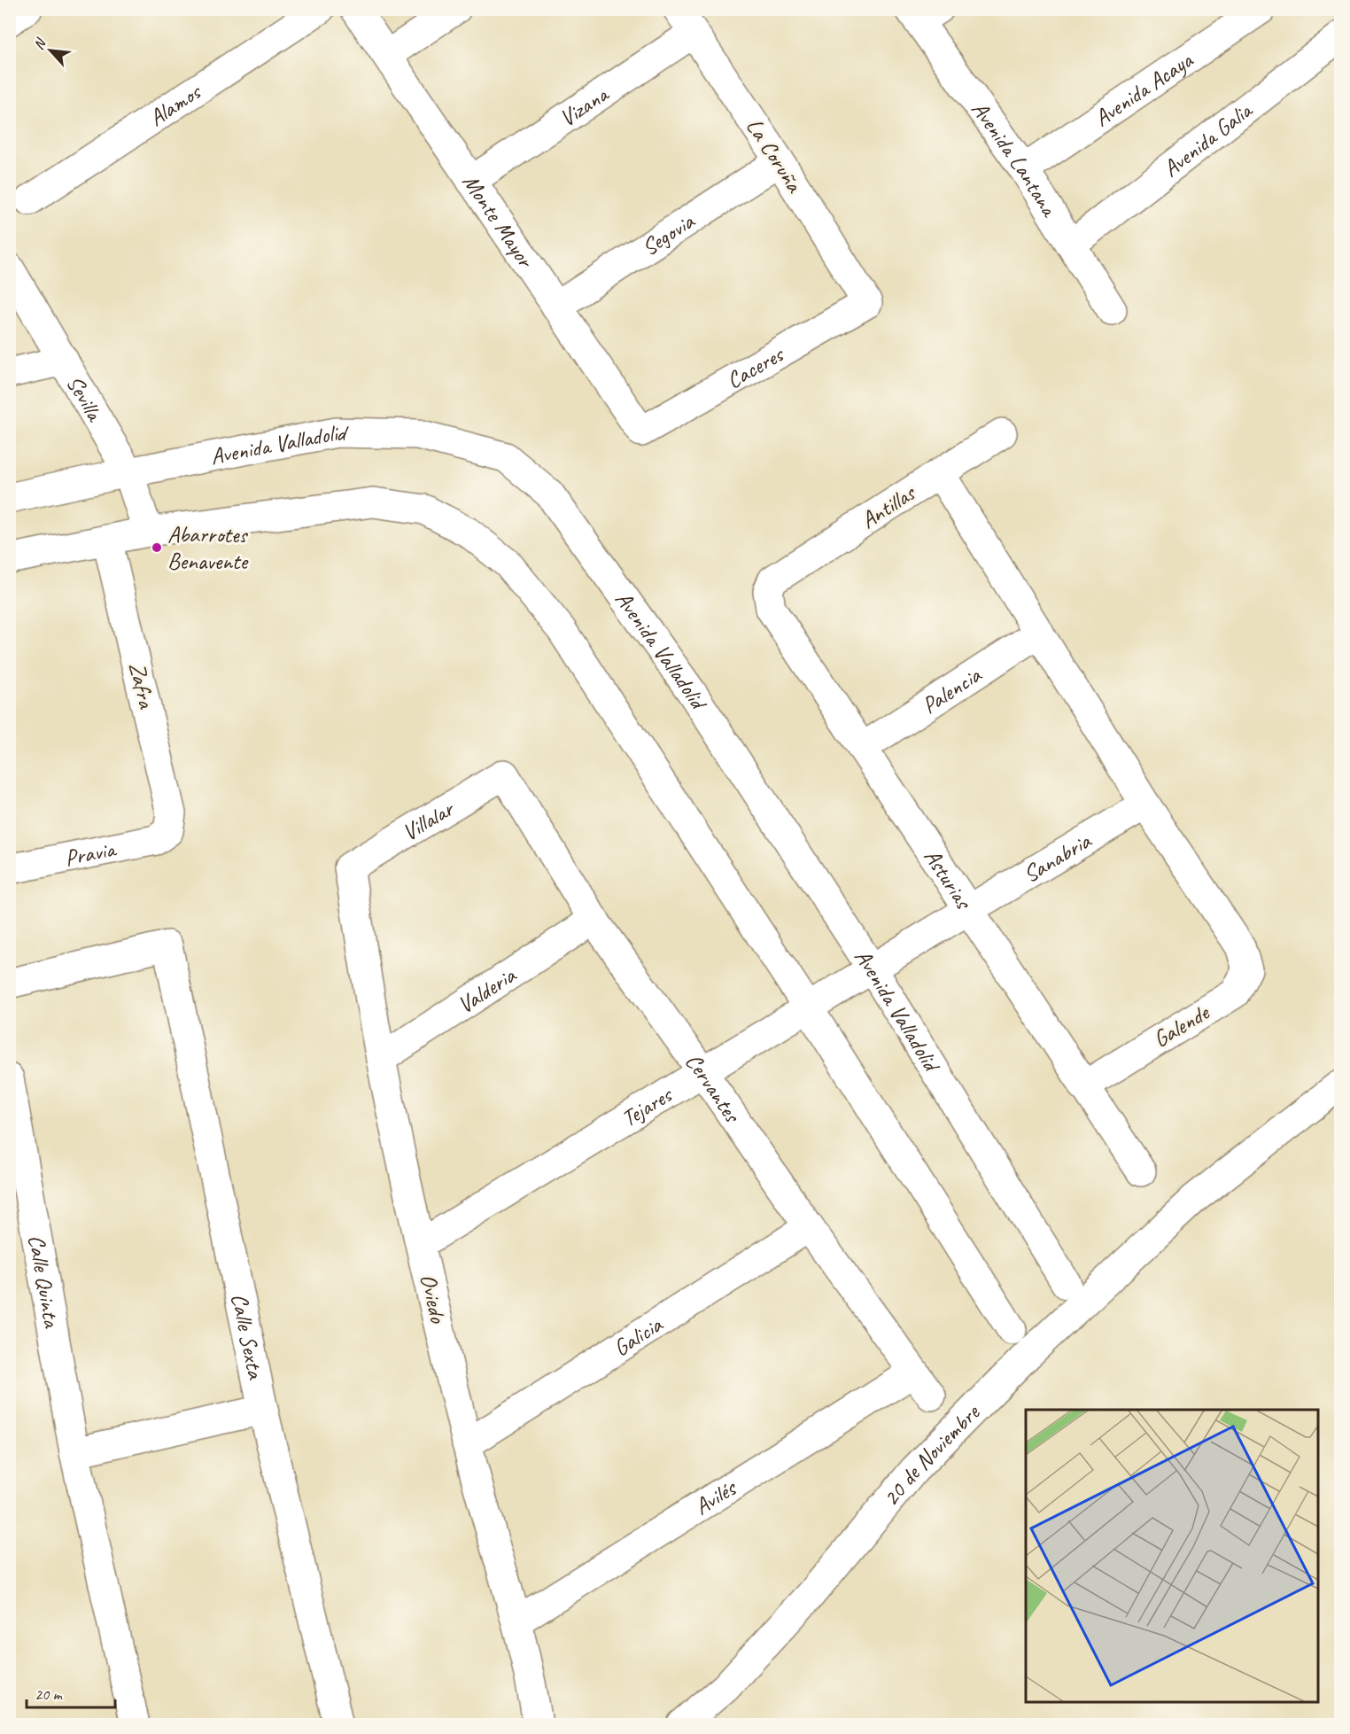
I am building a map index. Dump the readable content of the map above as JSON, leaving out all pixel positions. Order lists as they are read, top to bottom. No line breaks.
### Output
{"streets":{"street":["Avenida Acaya","Alamos","Vizana","Avenida Galia","La Coruña","Avenida Lantana","Monte Mayor","Segovia","Caceres","Sevilla","Avenida Valladolid","Antillas","Zafra","Palencia","Villalar","Pravia","Sanabria","Asturias","Valderia","Galende","Cervantes","Tejares","Calle Quinta","Oviedo","Calle Sexta","Galicia","20 de Noviembre","Avilés"]},"crossings":[["Avenida Acaya","Avenida Lantana"],["Vizana","La Coruña"],["Vizana","Monte Mayor"],["Avenida Galia","Avenida Lantana"],["La Coruña","Segovia"],["La Coruña","Caceres"],["Monte Mayor","Segovia"],["Monte Mayor","Caceres"],["Sevilla","Avenida Valladolid"],["Avenida Valladolid","Sanabria"],["Avenida Valladolid","Tejares"],["Antillas","Asturias"],["Zafra","Pravia"],["Palencia","Asturias"],["Villalar","Cervantes"],["Villalar","Oviedo"],["Sanabria","Asturias"],["Sanabria","Galende"],["Sanabria","Tejares"],["Asturias","Galende"],["Valderia","Cervantes"],["Valderia","Oviedo"],["Cervantes","Tejares"],["Cervantes","Galicia"],["Cervantes","Avilés"],["Tejares","Oviedo"],["Oviedo","Galicia"],["Oviedo","Avilés"]],"places":["Abarrotes Benavente"],"scale_bar":"20 m","north":"top left"}
